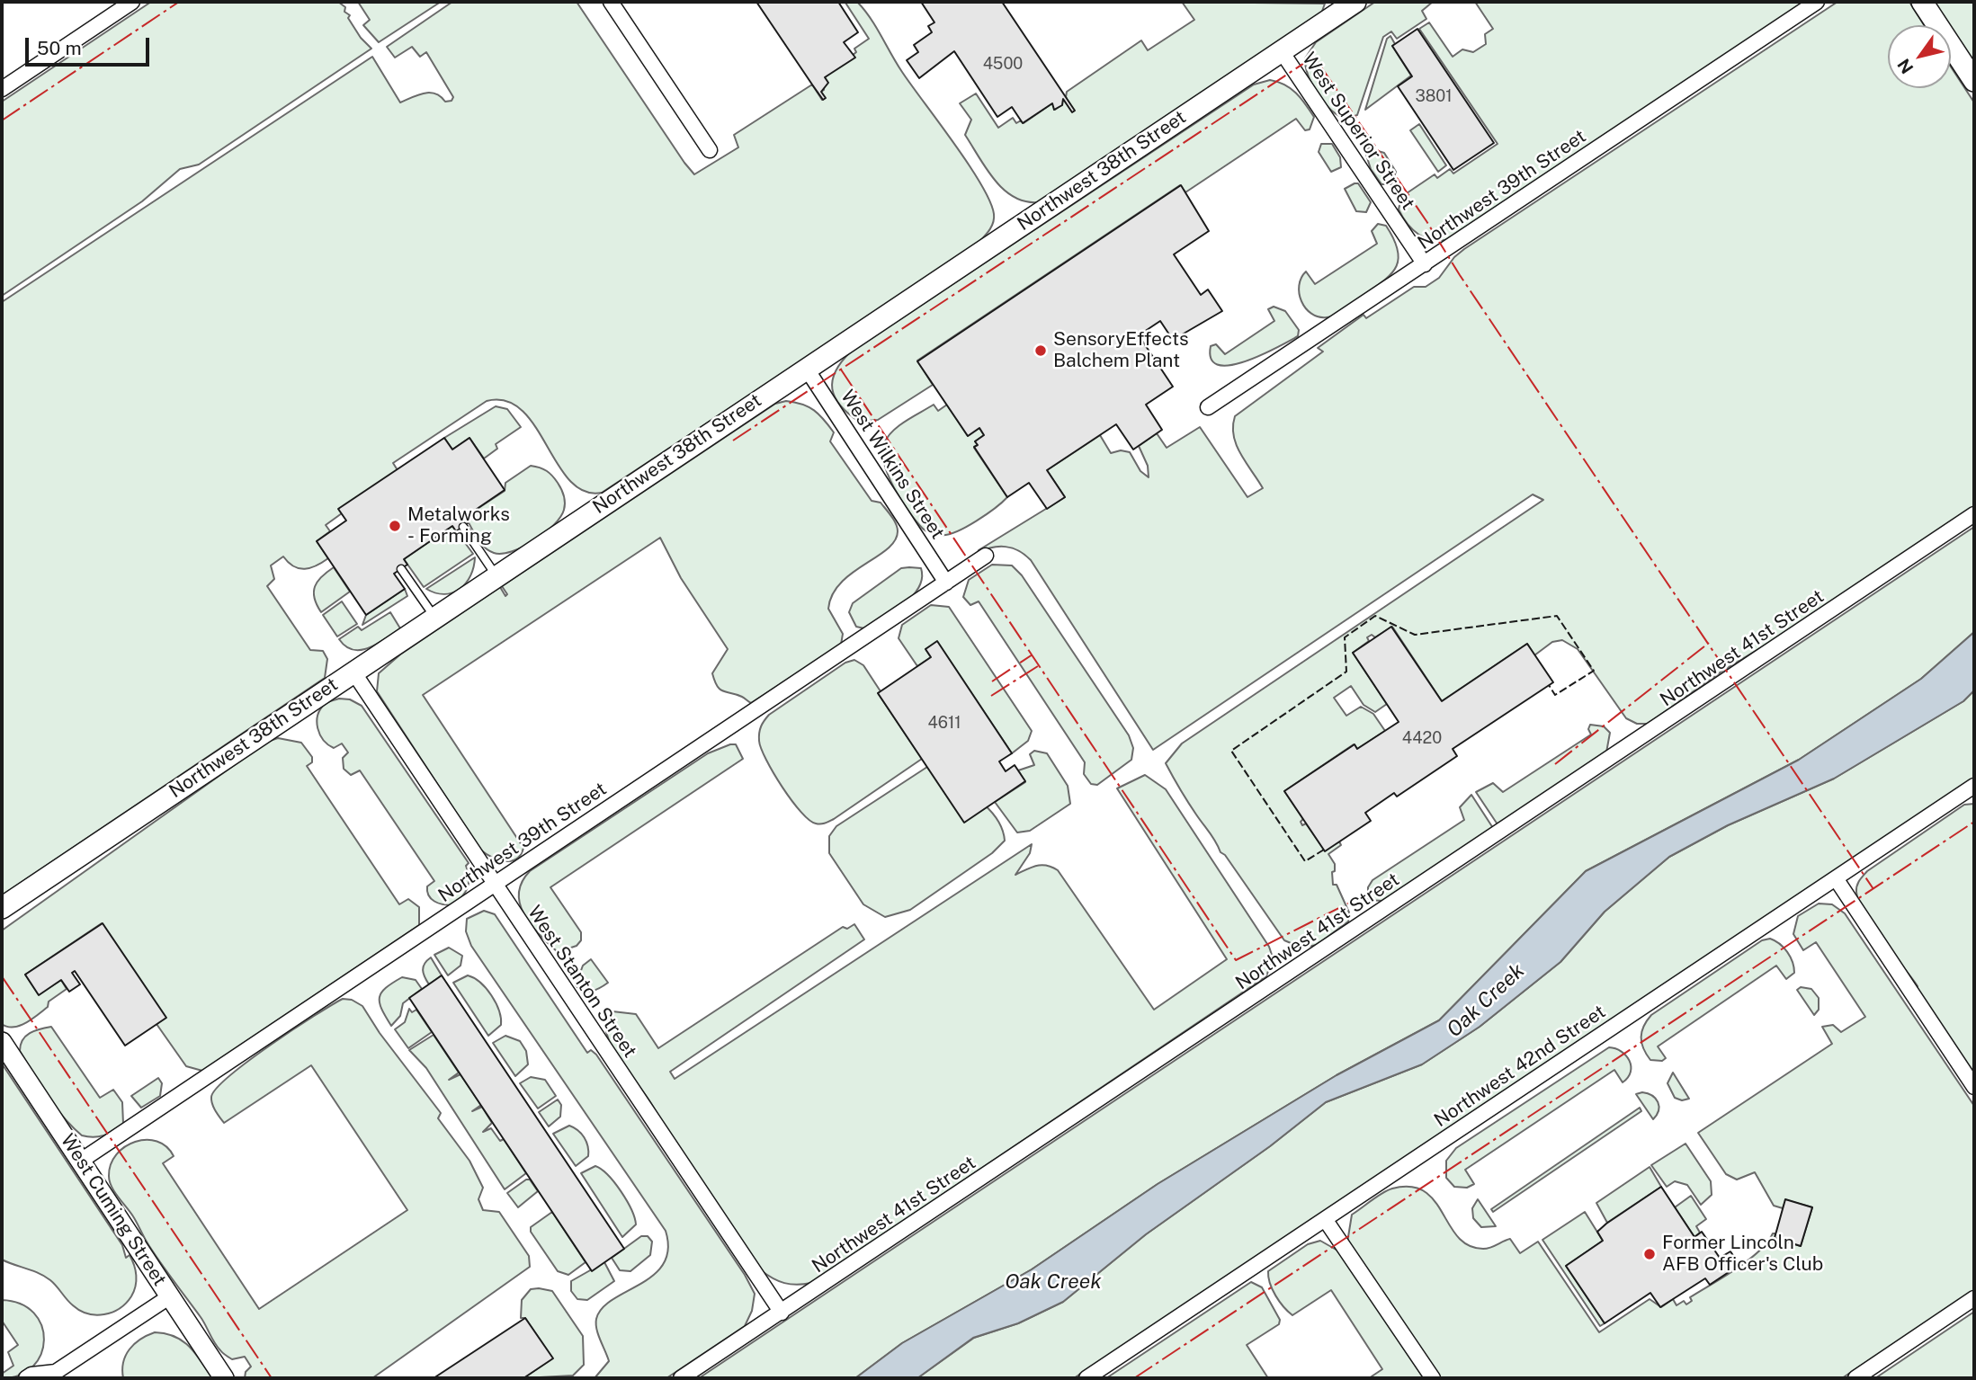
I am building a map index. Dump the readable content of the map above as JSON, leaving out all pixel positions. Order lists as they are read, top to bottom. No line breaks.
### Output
{"streets":{"main road":["Northwest 38th Street"],"street":["West Superior Street","Northwest 39th Street","West Wilkins Street","Northwest 41st Street","West Stanton Street","Northwest 42nd Street","West Cuming Street"]},"crossings":[["West Superior Street","Northwest 38th Street"],["West Superior Street","Northwest 39th Street"],["Northwest 38th Street","West Wilkins Street"],["Northwest 38th Street","West Stanton Street"],["Northwest 39th Street","West Wilkins Street"],["Northwest 39th Street","West Stanton Street"],["Northwest 39th Street","West Cuming Street"],["Northwest 41st Street","West Stanton Street"]],"water":["Oak Creek"],"places":["SensoryEffects Balchem Plant","Metalworks - Forming","Former Lincoln AFB Officer's Club"],"house_numbers":["4500","3801","4611","4420"],"scale_bar":"50 m","north":"bottom left"}
